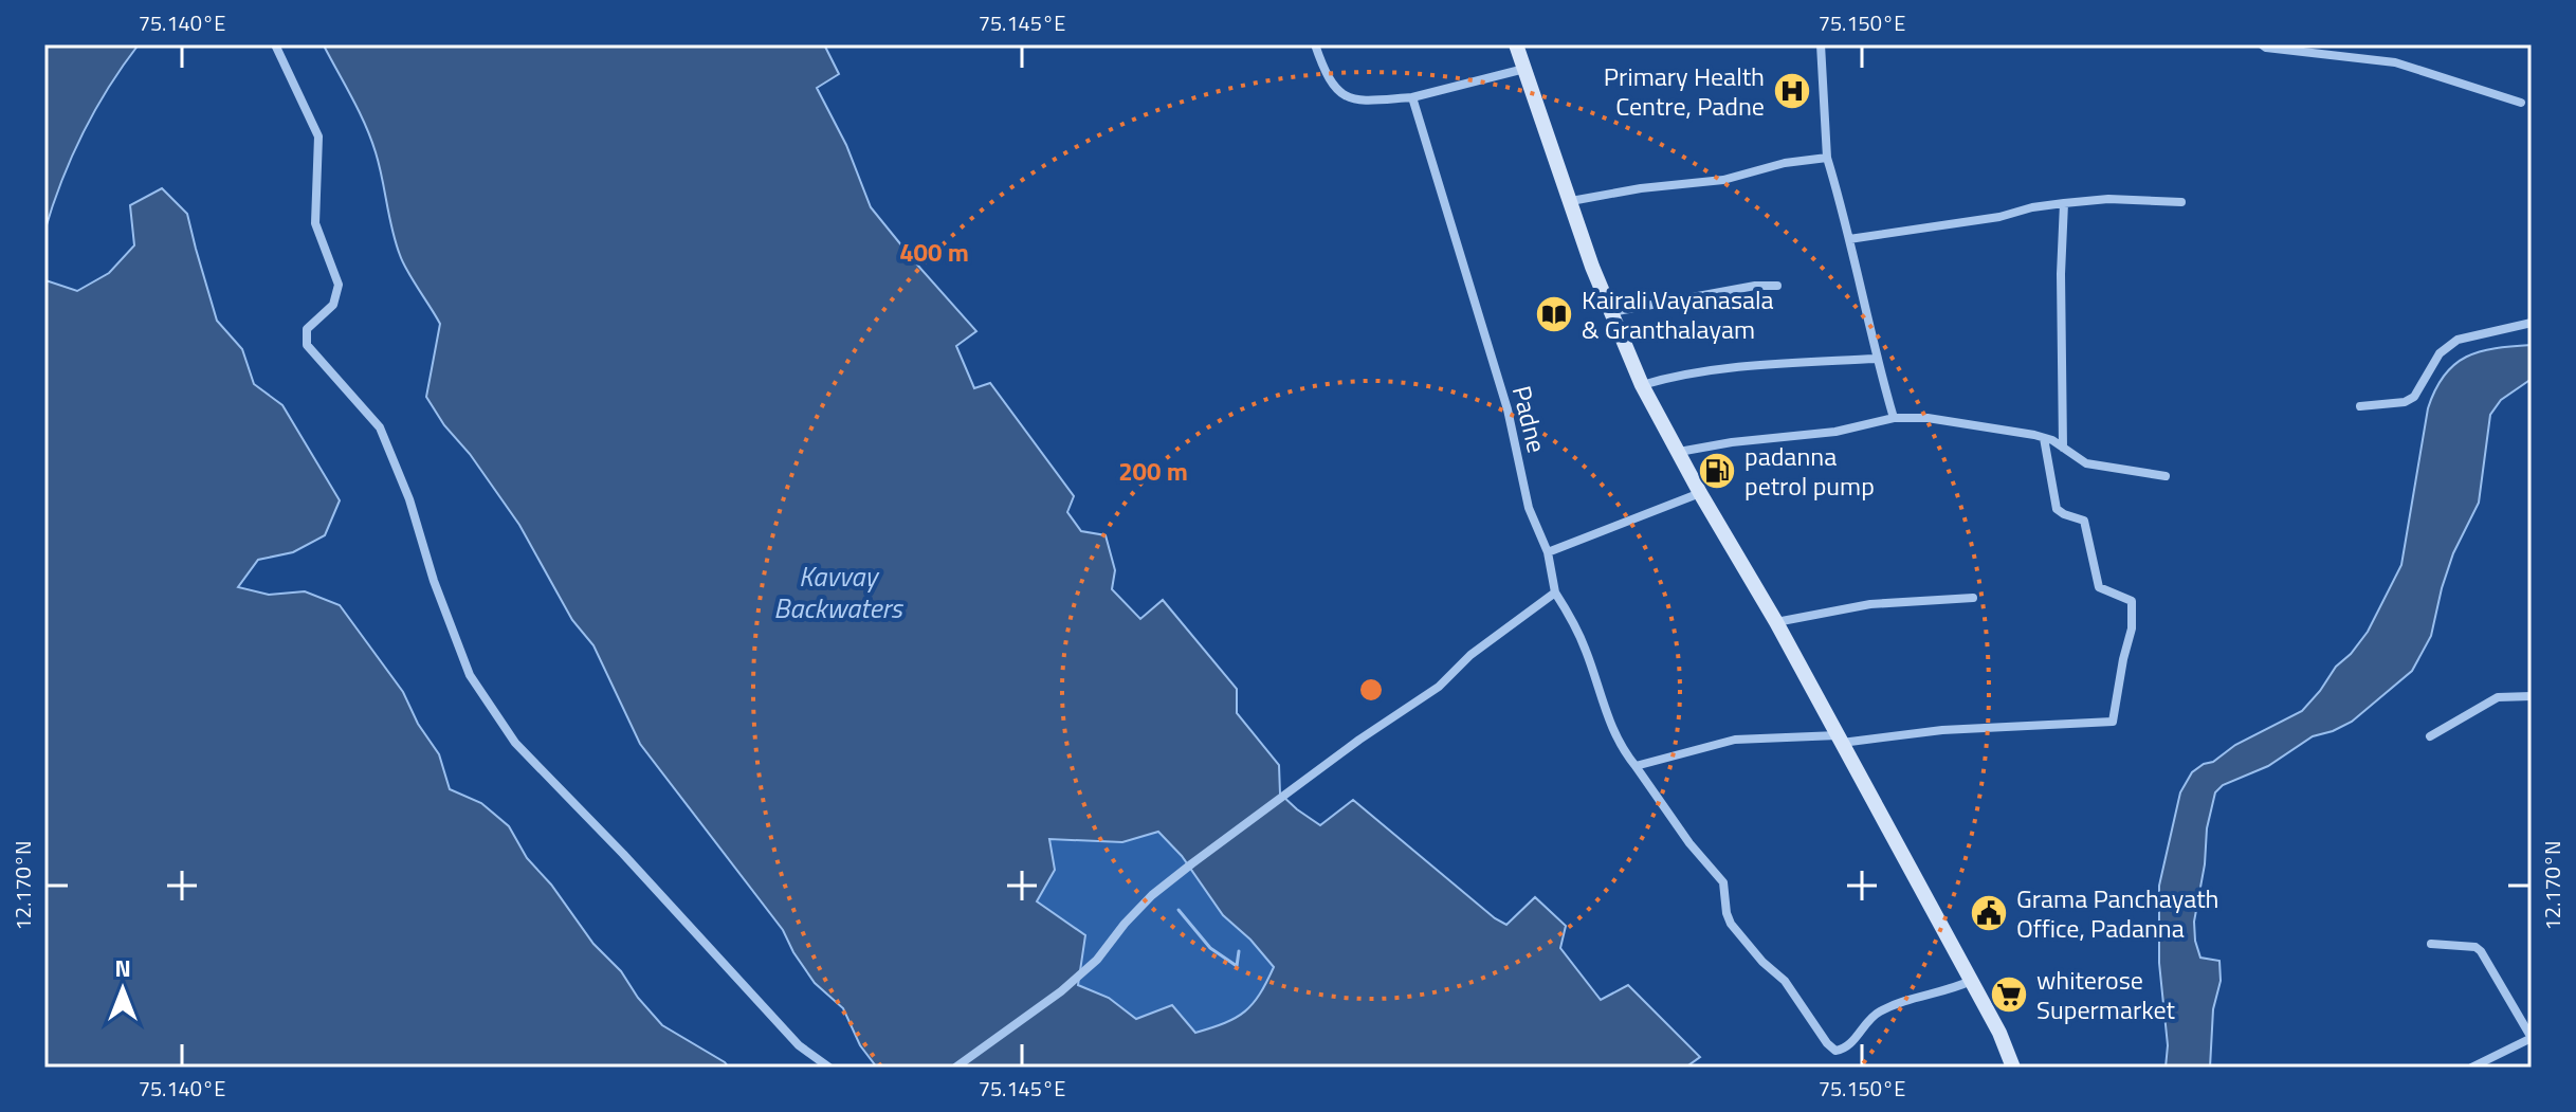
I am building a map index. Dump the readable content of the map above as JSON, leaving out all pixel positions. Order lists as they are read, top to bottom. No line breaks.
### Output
{"streets":{"street":["Padne"]},"water":["Kavvay Backwaters"],"places":{"hospital":["Primary Health Centre, Padne"],"library":["Kairali Vayanasala & Granthalayam"],"fuel station":["padanna petrol pump"],"public building":["Grama Panchayath Office, Padanna"],"supermarket":["whiterose Supermarket"]},"north":"top","coordinates":["75.140°E","75.145°E","75.150°E","12.170°N"],"rings":["400 m","200 m"]}
